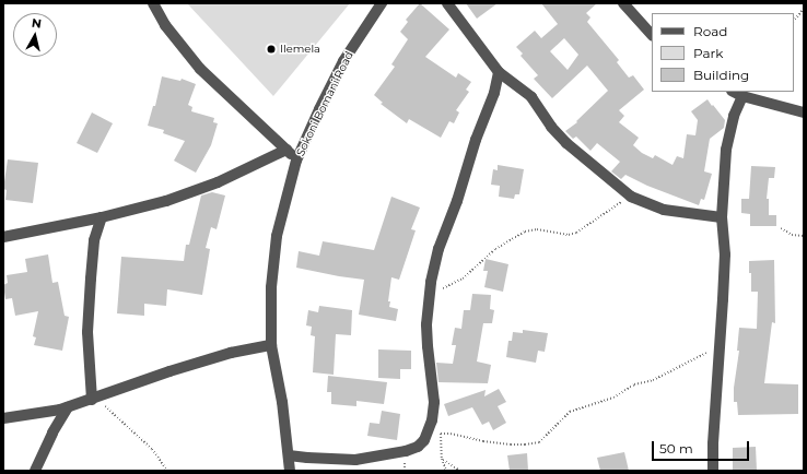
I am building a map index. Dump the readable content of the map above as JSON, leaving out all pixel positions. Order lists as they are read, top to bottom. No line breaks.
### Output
{"streets":{"street":["Sokoni Bomani Road"]},"places":["Ilemela"],"legend":["Road","Park","Building"],"scale_bar":"50 m","north":"top"}
